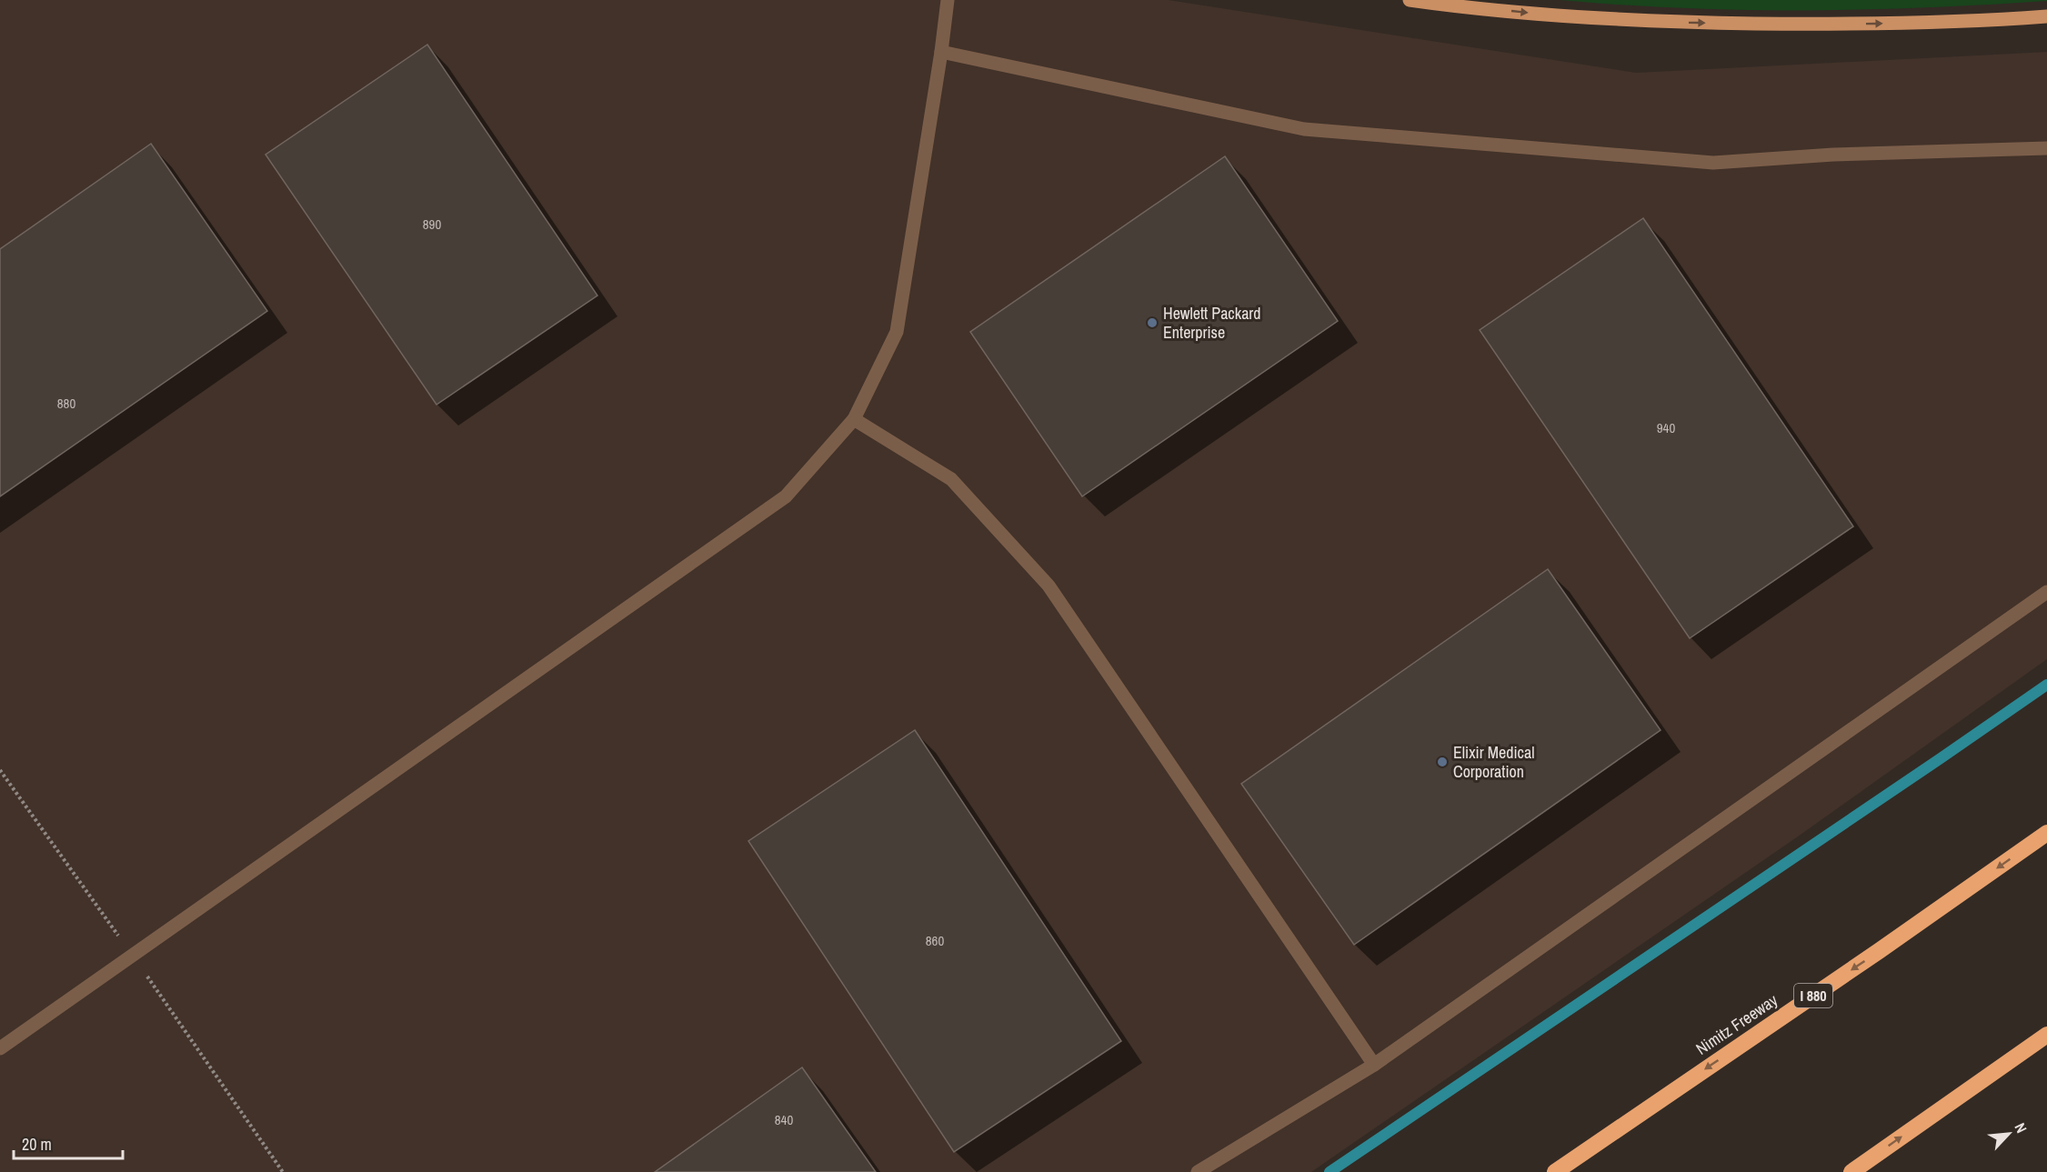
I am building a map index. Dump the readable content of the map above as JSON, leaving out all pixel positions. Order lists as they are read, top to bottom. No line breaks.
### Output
{"streets":{"highway":["I 880","Nimitz Freeway"]},"one_way":["Nimitz Freeway"],"places":["Hewlett Packard Enterprise","Elixir Medical Corporation"],"house_numbers":["890","880","940","860","840"],"scale_bar":"20 m","north":"top right"}
